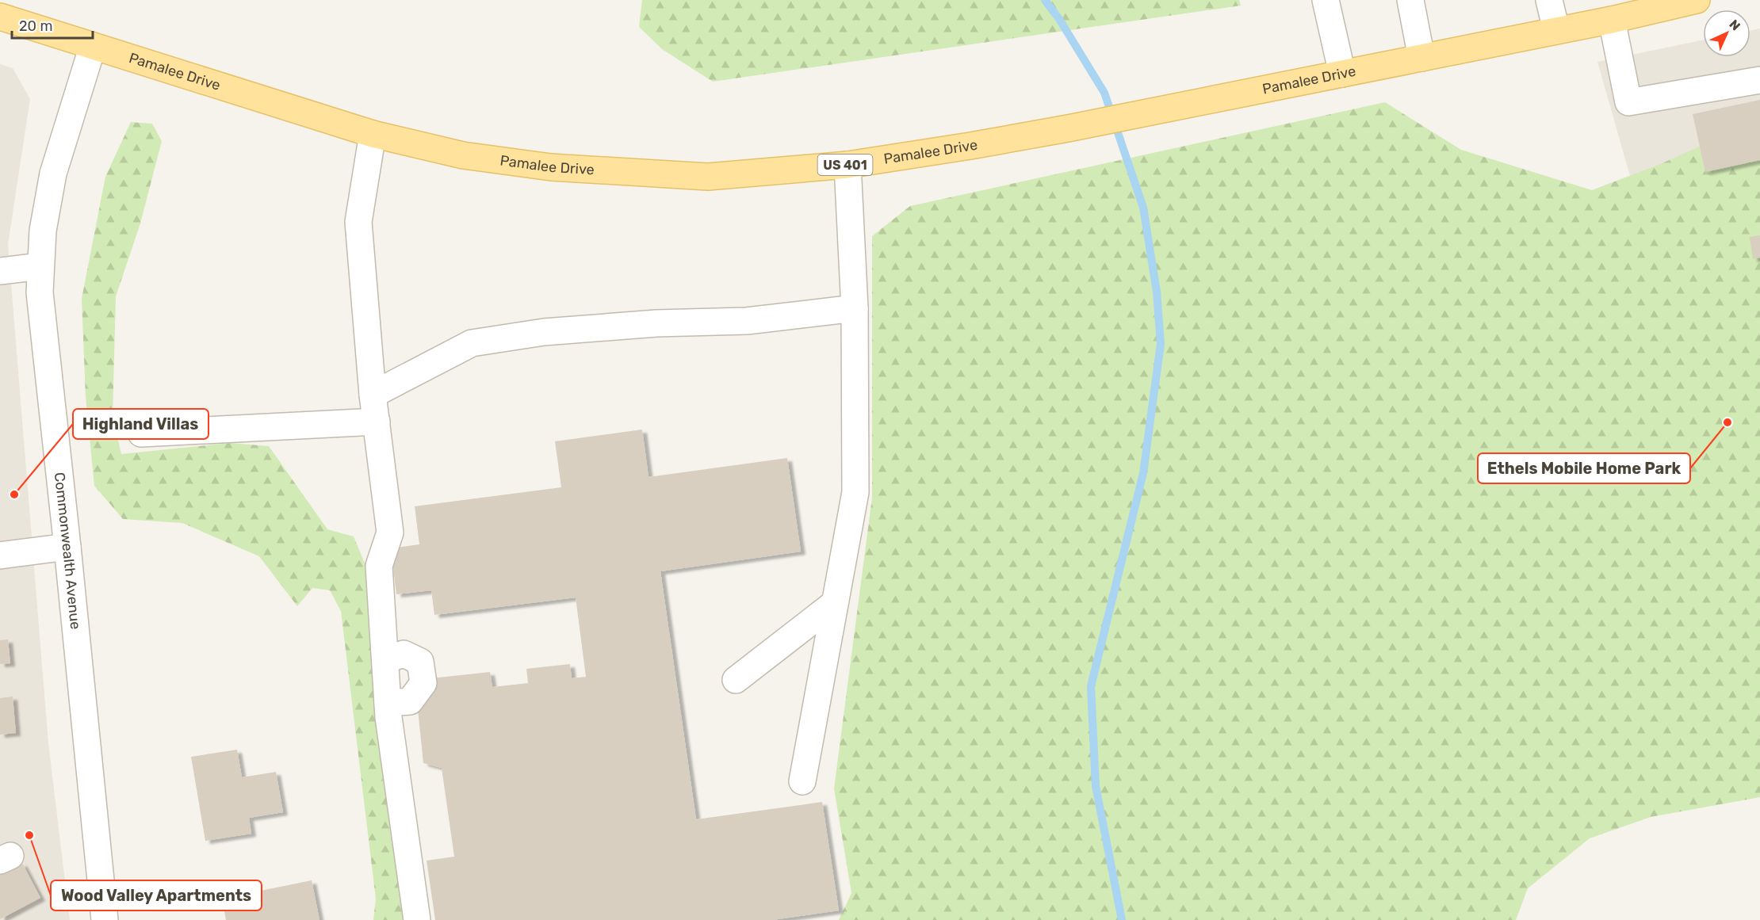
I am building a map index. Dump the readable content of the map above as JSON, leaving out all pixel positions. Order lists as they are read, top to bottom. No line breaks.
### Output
{"streets":{"main road":["Pamalee Drive","US 401"],"street":["Commonwealth Avenue"]},"crossings":[["Pamalee Drive","Commonwealth Avenue"]],"places":["Ethels Mobile Home Park","Highland Villas","Wood Valley Apartments"],"scale_bar":"20 m","north":"top right"}
